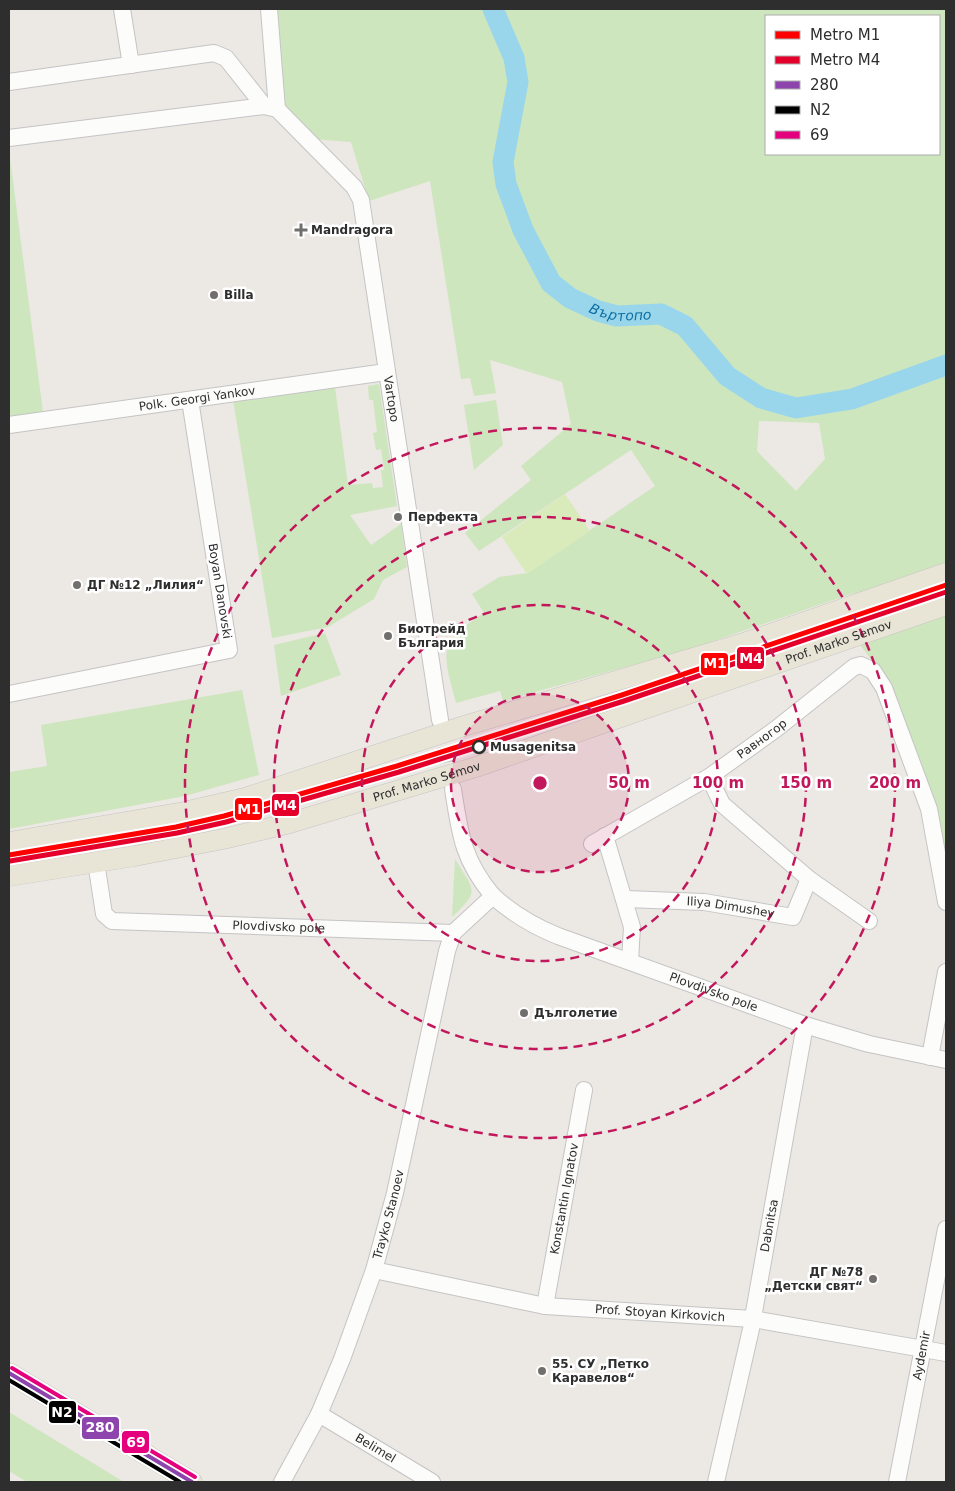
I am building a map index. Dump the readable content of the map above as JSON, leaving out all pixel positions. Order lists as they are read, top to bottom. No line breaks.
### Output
{"streets":{"main road":["Prof. Marko Semov"],"street":["Polk. Georgi Yankov","Vartopo","Boyan Danovski","Равногор","Iliya Dimushev","Plovdivsko pole","Konstantin Ignatov","Trayko Stanoev","Dabnitsa","Prof. Stoyan Kirkovich","Aydemir","Belimel"]},"crossings":[["Polk. Georgi Yankov","Vartopo"],["Polk. Georgi Yankov","Boyan Danovski"],["Prof. Marko Semov","Plovdivsko pole"],["Равногор","Iliya Dimushev"],["Равногор","Plovdivsko pole"],["Plovdivsko pole","Trayko Stanoev"],["Plovdivsko pole","Dabnitsa"],["Konstantin Ignatov","Prof. Stoyan Kirkovich"],["Trayko Stanoev","Prof. Stoyan Kirkovich"],["Trayko Stanoev","Belimel"],["Dabnitsa","Prof. Stoyan Kirkovich"],["Prof. Stoyan Kirkovich","Aydemir"]],"water":["Въртопо"],"places":{"health":["Mandragora"],"other":["Billa","Перфекта","ДГ №12 „Лилия“","Биотрейд България","Musagenitsa","Дълголетие","ДГ №78 „Детски свят“","55. СУ „Петко Каравелов“"]},"lines":["metro line M1","metro line M4","transit line 69","transit line 280","transit line N2"],"legend":["Metro M1","Metro M4","280","N2","69"],"rings":["50 m","100 m","150 m","200 m"]}
